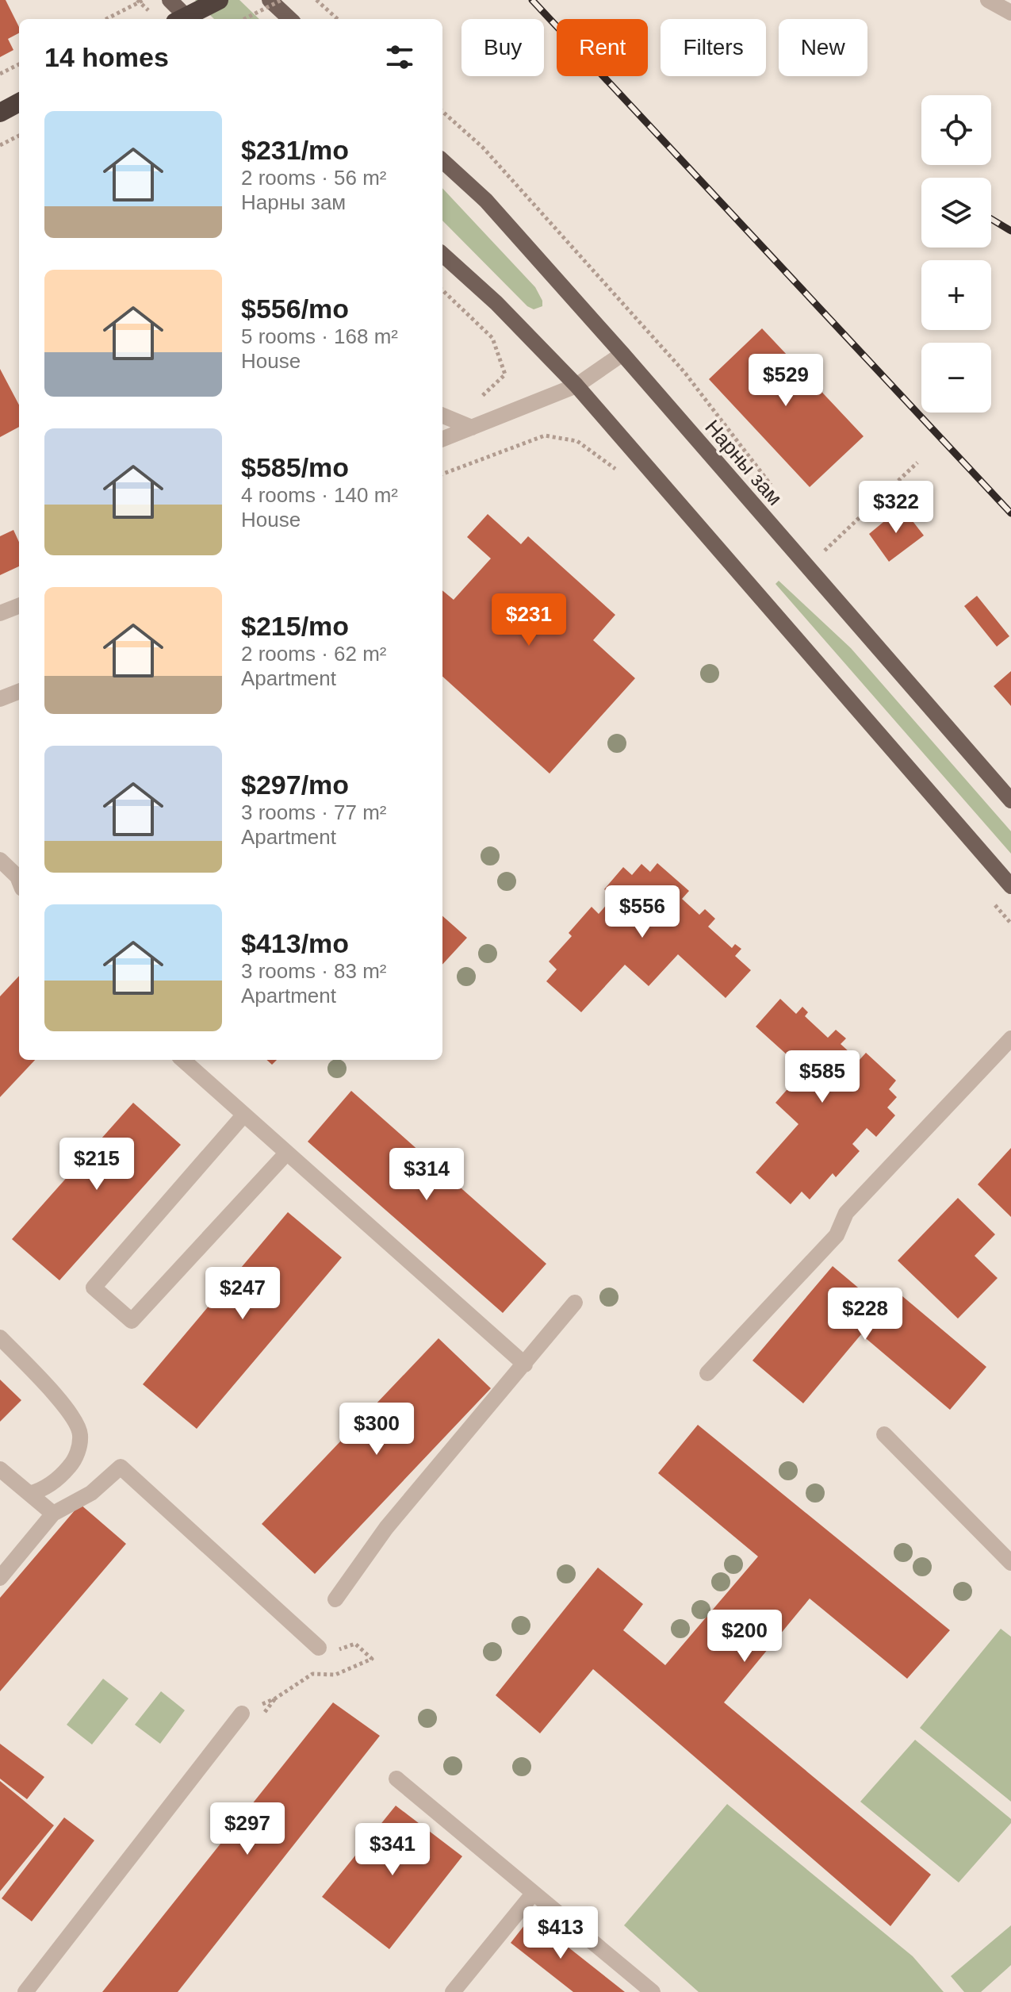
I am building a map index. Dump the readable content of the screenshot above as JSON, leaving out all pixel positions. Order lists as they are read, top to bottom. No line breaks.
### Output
{"streets":{"main road":["Нарны зам"]},"page":{"chip":["Buy","Rent","Filters","New"],"heading":"14 homes","map_buttons":["+","−"],"list":[{"name":"$231/mo","note":"2 rooms · 56 m² · Нарны зам"},{"name":"$556/mo","note":"5 rooms · 168 m² · House"},{"name":"$585/mo","note":"4 rooms · 140 m² · House"},{"name":"$215/mo","note":"2 rooms · 62 m² · Apartment"},{"name":"$297/mo","note":"3 rooms · 77 m² · Apartment"},{"name":"$413/mo","note":"3 rooms · 83 m² · Apartment"}],"price":["$529","$322","$231","$556","$585","$215","$314","$247","$228","$300","$200","$297","$341","$413"]}}
